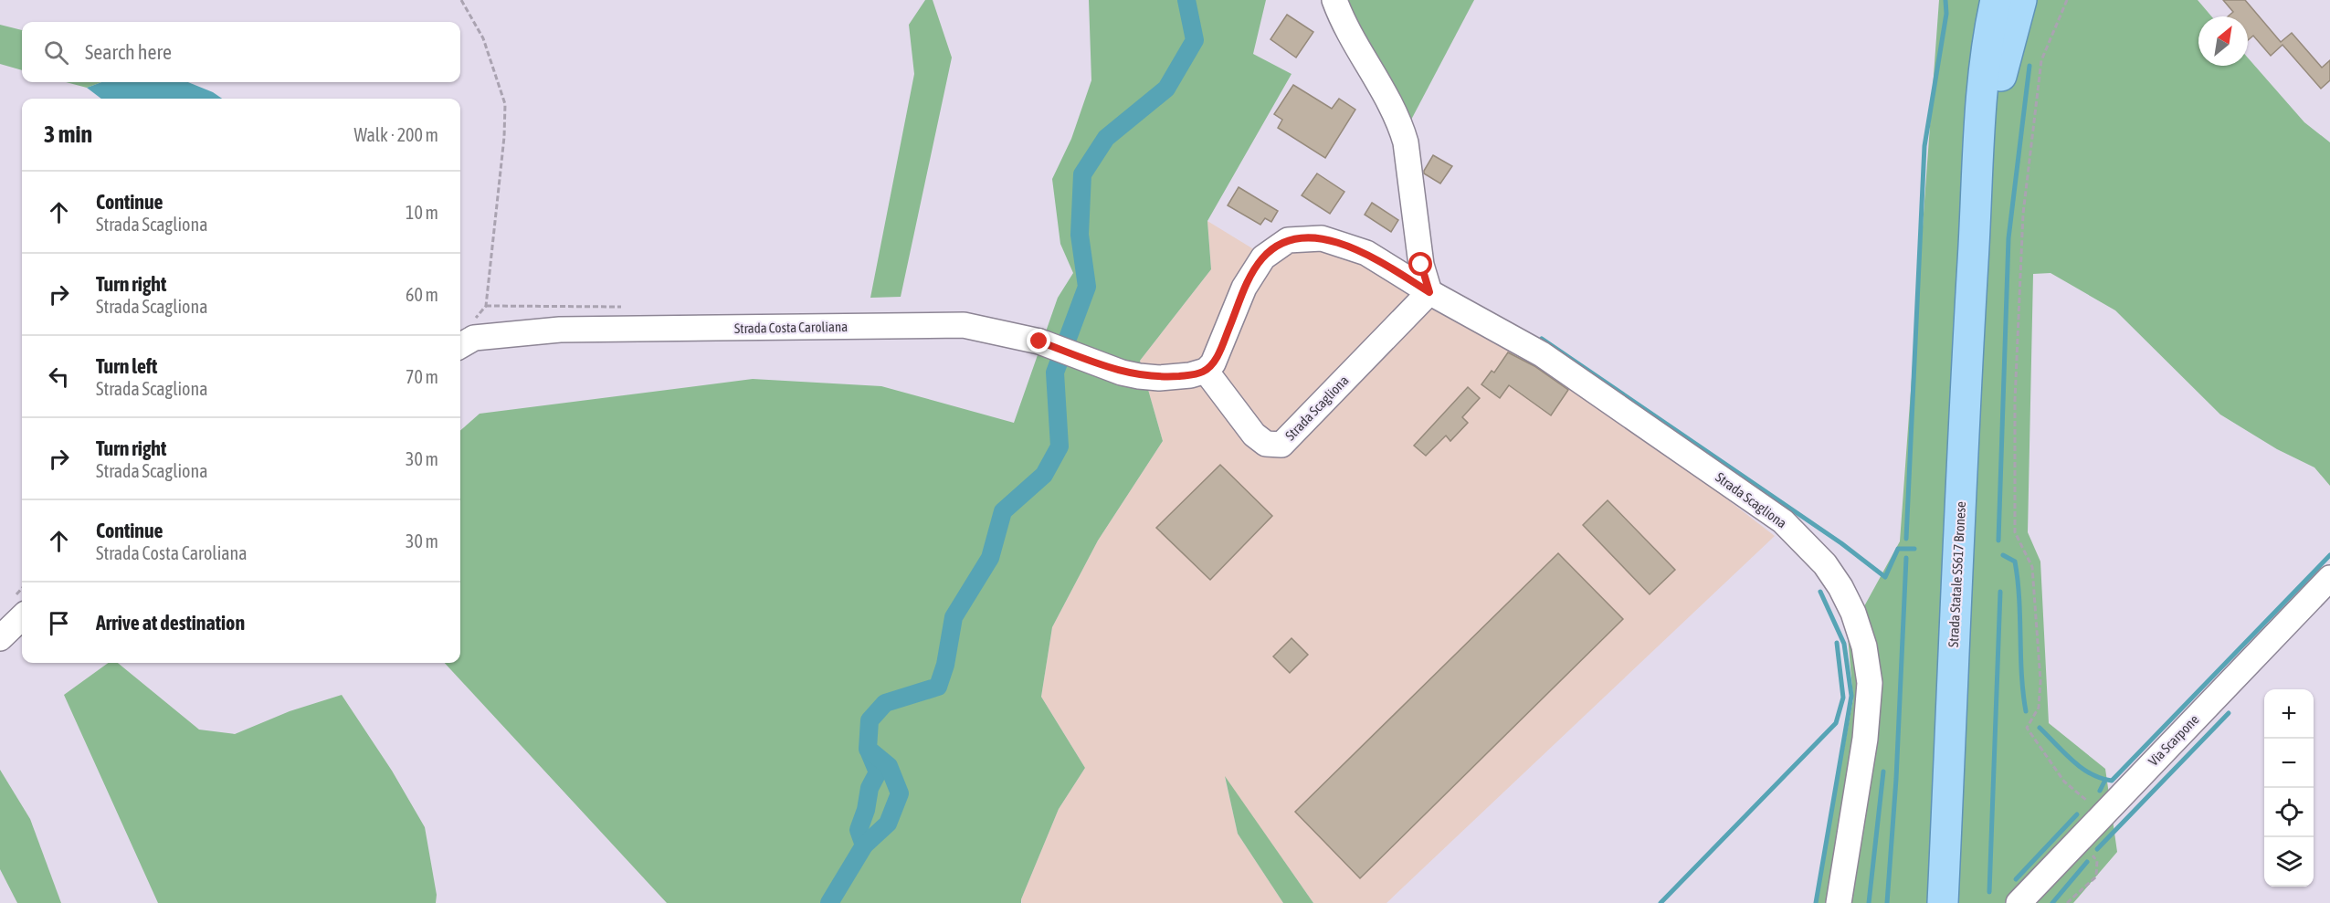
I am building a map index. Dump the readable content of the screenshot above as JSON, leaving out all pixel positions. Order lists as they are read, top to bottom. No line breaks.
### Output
{"streets":{"main road":["Strada Statale SS617 Bronese"],"street":["Strada Costa Caroliana","Strada Scagliona","Via Scarpone"]},"crossings":[["Strada Costa Caroliana","Strada Scagliona"]],"north":"top right","page":{"search":"Search here","heading":["3 min","Walk · 200 m"],"list":[["Continue","Strada Scagliona","10 m"],["Turn right","Strada Scagliona","60 m"],["Turn left","Strada Scagliona","70 m"],["Turn right","Strada Scagliona","30 m"],["Continue","Strada Costa Caroliana","30 m"],"Arrive at destination"],"map_buttons":["+","−"]}}
